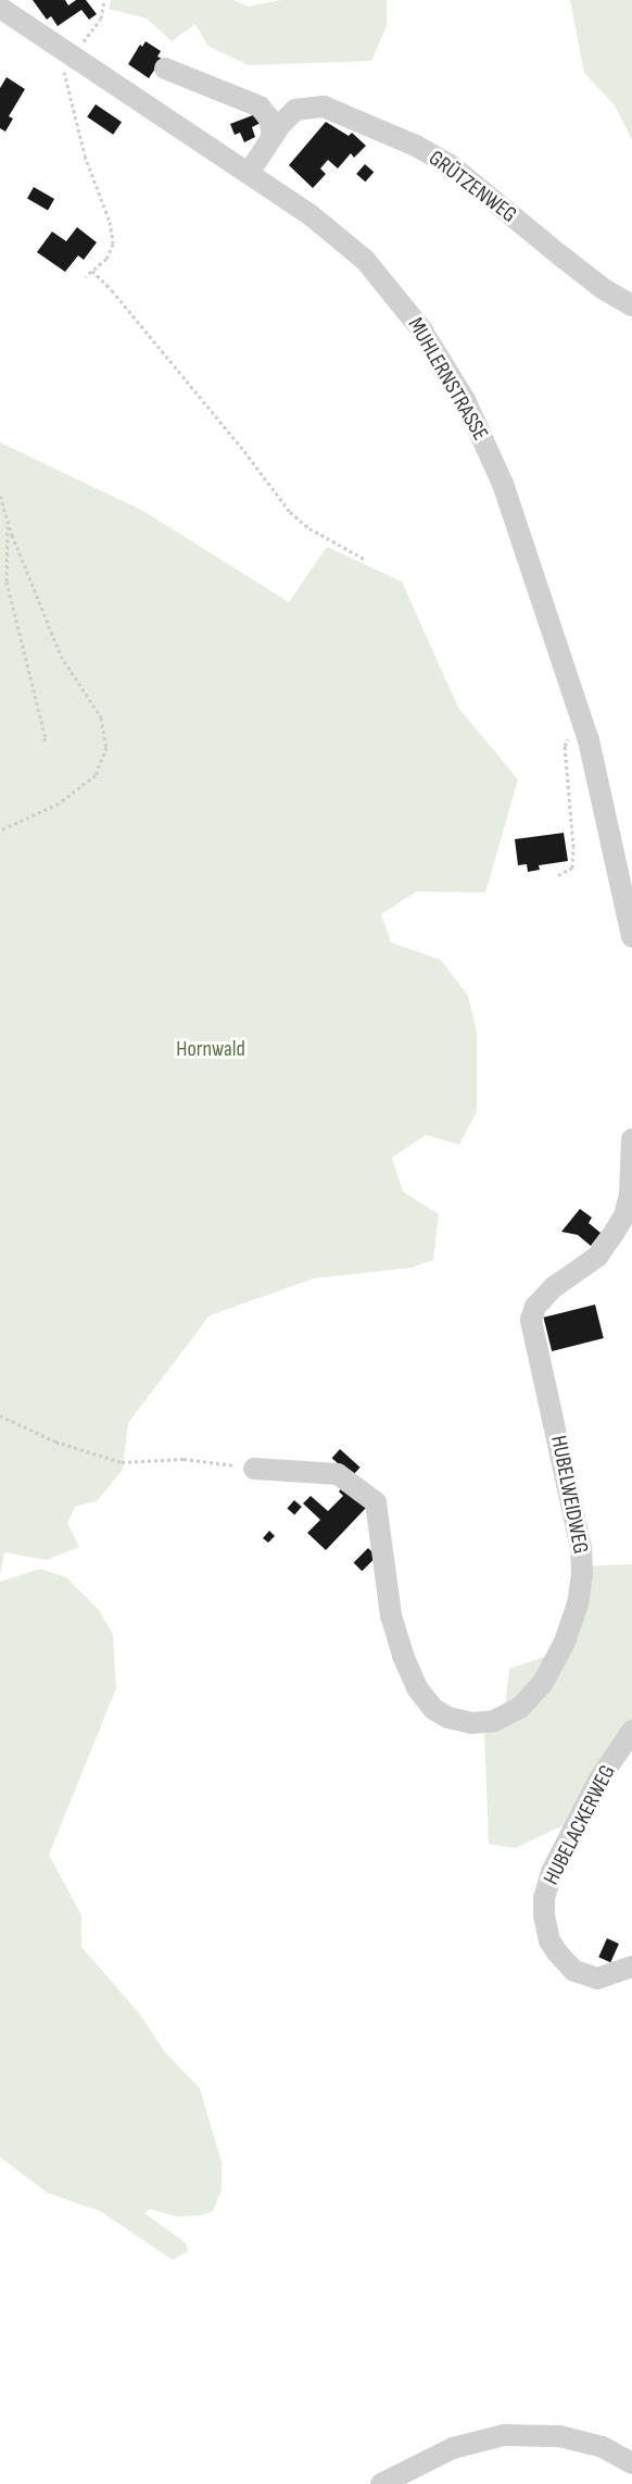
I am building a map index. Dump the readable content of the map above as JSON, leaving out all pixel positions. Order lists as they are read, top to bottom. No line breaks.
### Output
{"streets":{"street":["GRÜTZENWEG","MUHLERNSTRASSE","HUBELWEIDWEG","HUBELACKERWEG"]},"crossings":[["GRÜTZENWEG","MUHLERNSTRASSE"]],"parks":["Hornwald"]}
